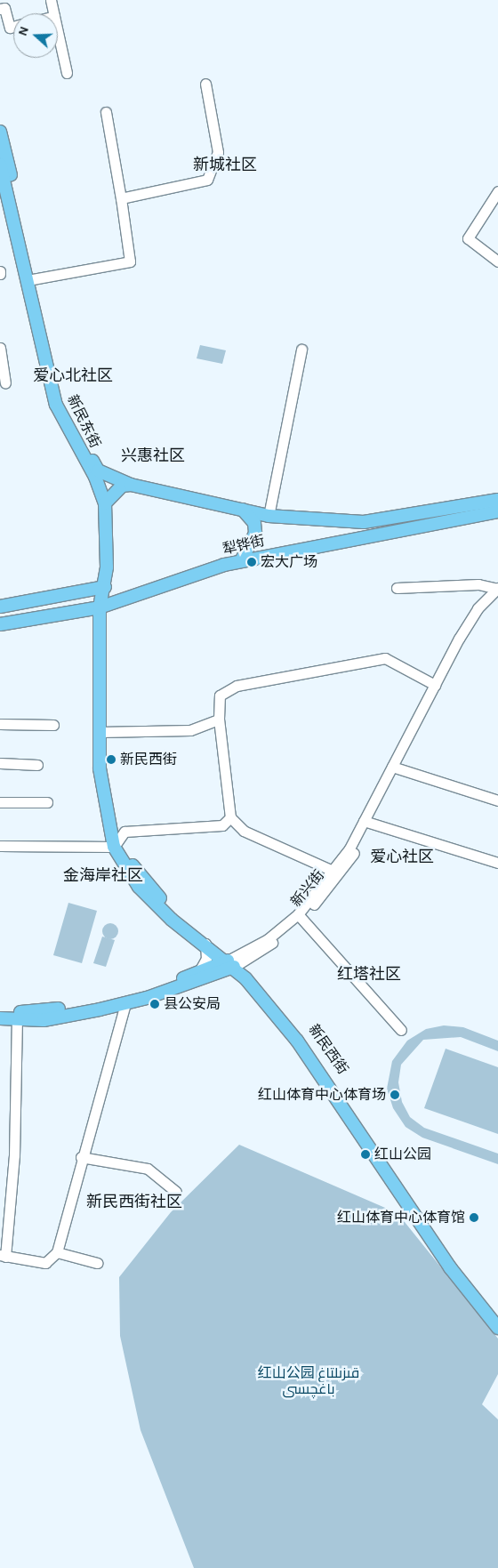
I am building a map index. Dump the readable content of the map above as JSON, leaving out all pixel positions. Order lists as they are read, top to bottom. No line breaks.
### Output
{"streets":{"main road":["新民东街","犁铧街","新兴街","新民西街"]},"crossings":[["新民东街","犁铧街"],["新民东街","新民西街"],["犁铧街","新民西街"],["新兴街","新民西街"]],"districts":["新城社区","爱心北社区","兴惠社区","爱心社区","金海岸社区","红塔社区","新民西街社区"],"parks":["红山公园 قىزىلتاغ باغچىسى"],"places":["宏大广场","新民西街","县公安局","红山体育中心体育场","红山公园","红山体育中心体育馆"],"north":"left"}
